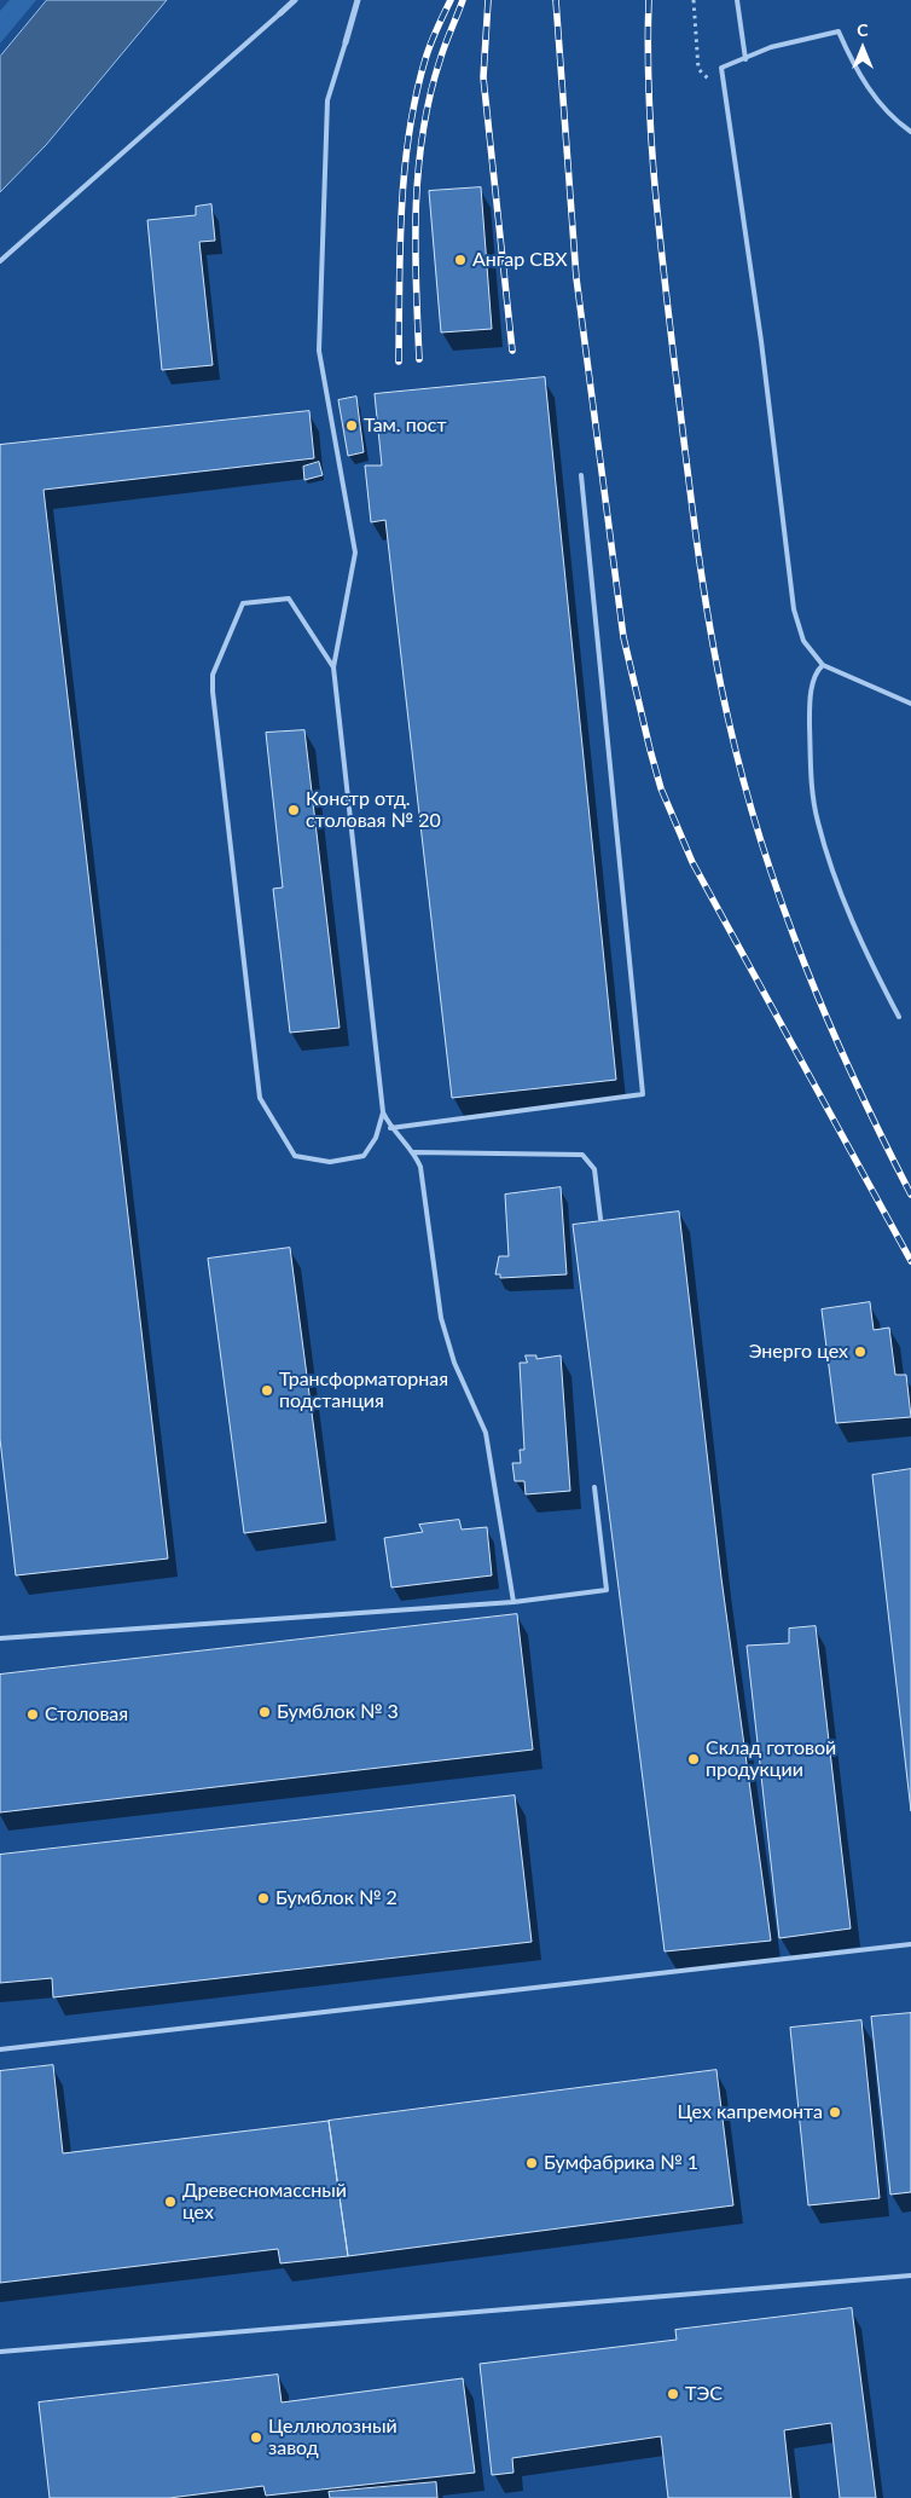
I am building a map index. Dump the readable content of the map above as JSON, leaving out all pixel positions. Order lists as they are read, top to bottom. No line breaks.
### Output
{"places":["Ангар СВХ","Там. пост","Констр отд. столовая № 20","Энерго цех","Трансформаторная подстанция","Бумблок № 3","Столовая","Склад готовой продукции","Бумблок № 2","Цех капремонта","Бумфабрика № 1","Древесномассный цех","ТЭС","Целлюлозный завод"],"north":"top"}
